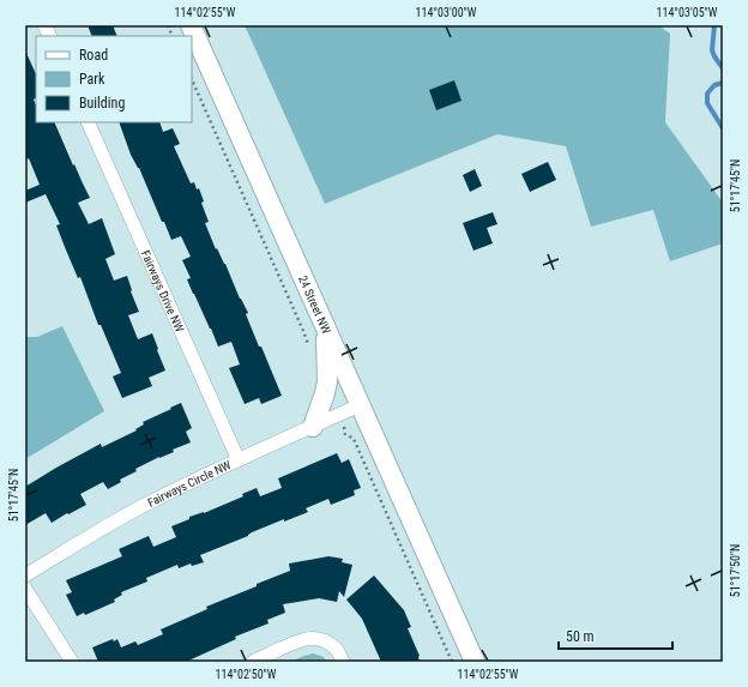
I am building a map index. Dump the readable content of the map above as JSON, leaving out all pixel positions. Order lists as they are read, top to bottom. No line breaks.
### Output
{"streets":{"street":["Fairways Drive NW","24 Street NW","Fairways Circle NW"]},"crossings":[["Fairways Drive NW","Fairways Circle NW"],["24 Street NW","Fairways Circle NW"]],"legend":["Road","Park","Building"],"scale_bar":"50 m","coordinates":["114°02'55\"W","114°03'00\"W","114°03'05\"W","51°17'45\"N","51°17'50\"N","114°02'50\"W"]}
